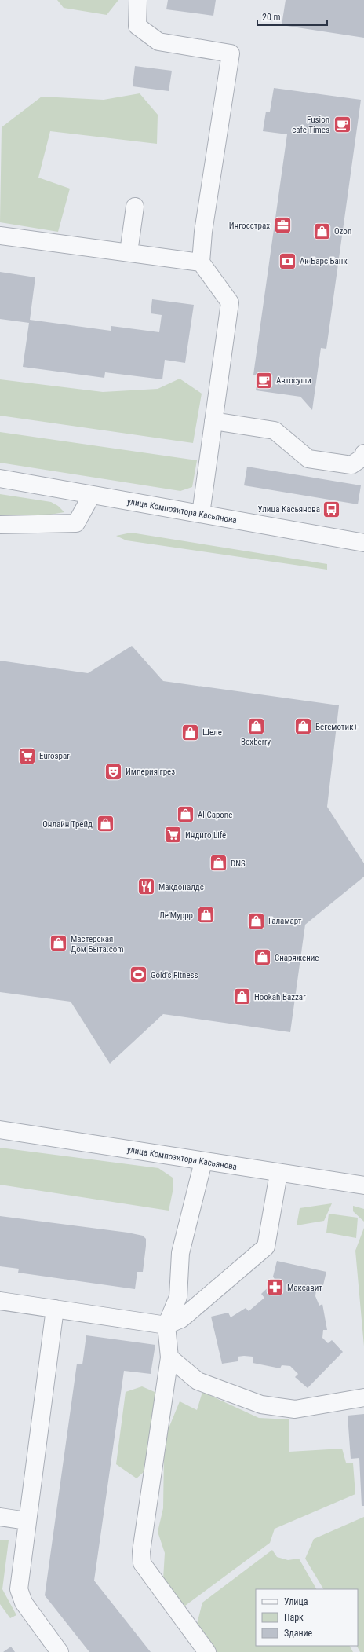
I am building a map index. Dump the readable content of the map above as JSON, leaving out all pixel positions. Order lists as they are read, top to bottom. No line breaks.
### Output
{"streets":{"street":["улица Композитора Касьянова"]},"places":{"cafe":["Fusion cafe Times","Автосуши"],"office":["Ингосстрах"],"shop":["Ozon","Boxberry","Бегемотик+","Шеле","Al Capone","Онлайн Трейд","DNS","Ле'Муррр","Галамарт","Мастерская Дом Быта.com","Снаряжение","Hookah Bazzar"],"bank":["Ак Барс Банк"],"bus stop":["Улица Касьянова"],"supermarket":["Eurospar","Индиго Life"],"theatre":["Империя грез"],"restaurant":["Макдоналдс"],"sports":["Gold's Fitness"],"pharmacy":["Максавит"]},"legend":["Улица","Парк","Здание"],"scale_bar":"20 m"}
